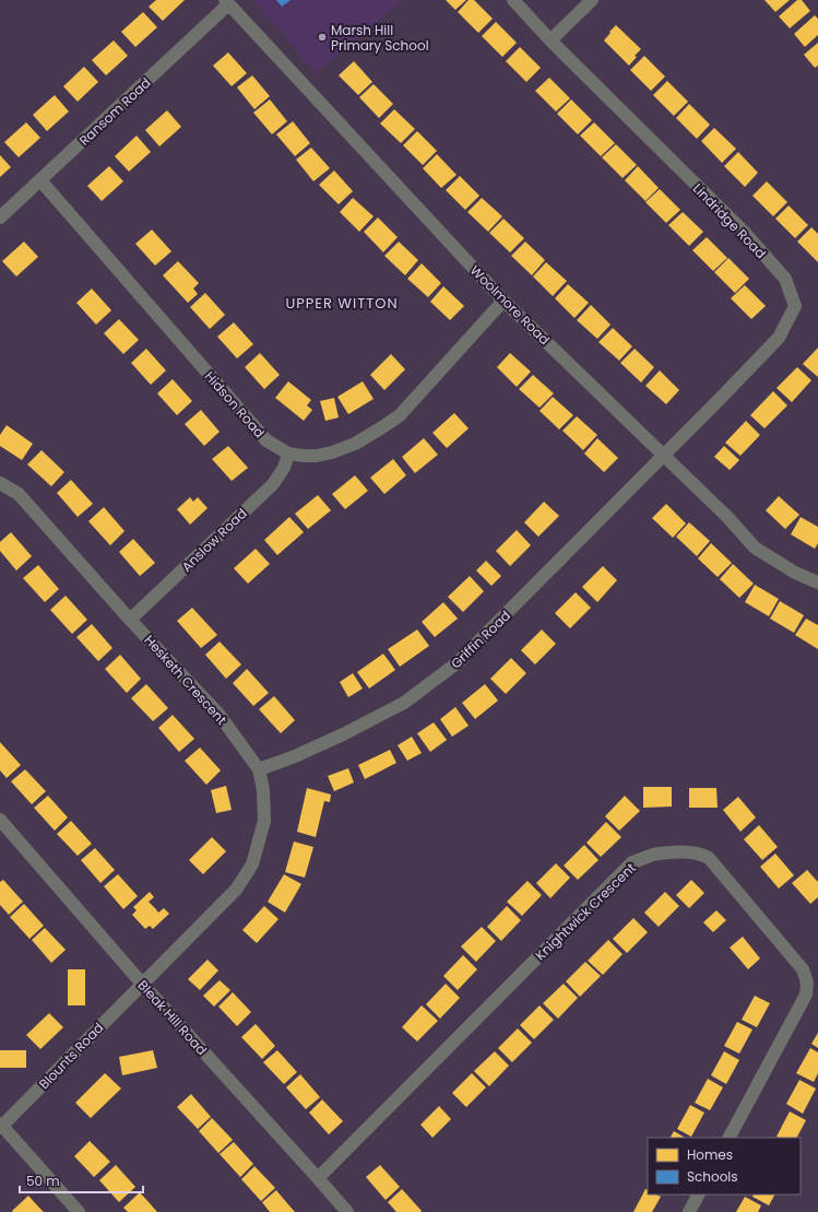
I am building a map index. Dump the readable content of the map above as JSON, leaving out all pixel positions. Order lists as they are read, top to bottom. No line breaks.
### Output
{"streets":{"street":["Ransom Road","Lindridge Road","Woolmore Road","Hidson Road","Anslow Road","Griffin Road","Hesketh Crescent","Knightwick Crescent","Bleak Hill Road","Blounts Road"]},"crossings":[["Ransom Road","Woolmore Road"],["Ransom Road","Hidson Road"],["Lindridge Road","Woolmore Road"],["Lindridge Road","Griffin Road"],["Woolmore Road","Hidson Road"],["Woolmore Road","Griffin Road"],["Hidson Road","Anslow Road"],["Anslow Road","Hesketh Crescent"],["Griffin Road","Hesketh Crescent"],["Hesketh Crescent","Bleak Hill Road"],["Hesketh Crescent","Blounts Road"],["Knightwick Crescent","Bleak Hill Road"],["Bleak Hill Road","Blounts Road"]],"districts":["UPPER WITTON"],"places":["Marsh Hill Primary School"],"legend":["Homes","Schools"],"scale_bar":"50 m"}
